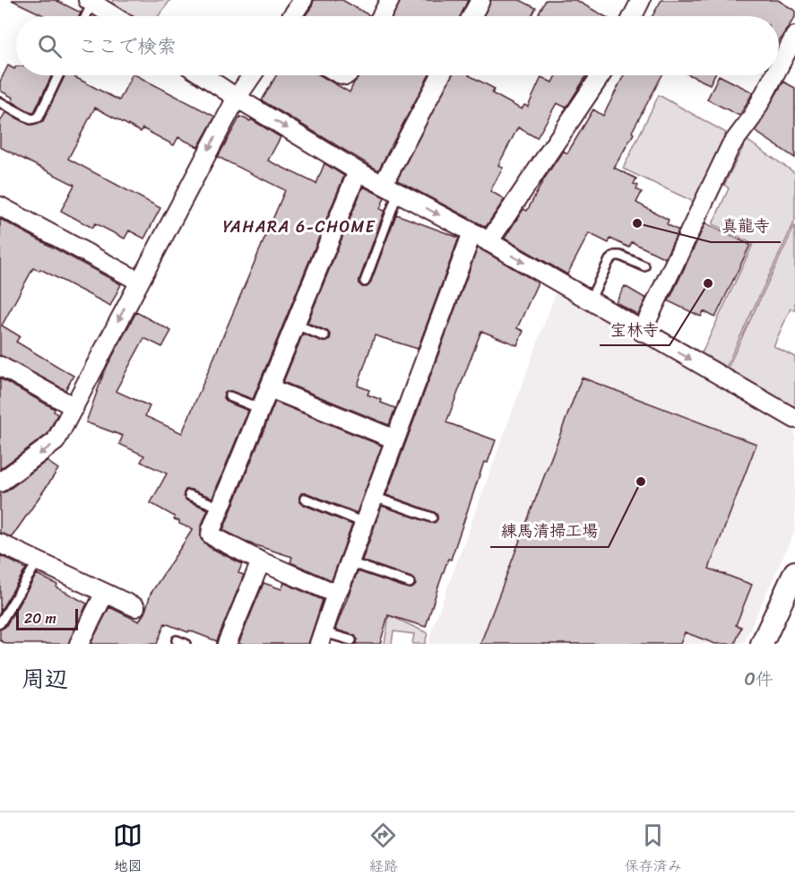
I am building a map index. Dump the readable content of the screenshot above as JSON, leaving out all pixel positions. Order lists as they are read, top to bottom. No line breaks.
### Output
{"districts":["YAHARA 6-CHOME"],"places":["真龍寺","宝林寺","練馬清掃工場"],"scale_bar":"20 m","page":{"search":"ここで検索","scale":"20 m","heading":["周辺","0件"],"nav":["地図","経路","保存済み"]}}
